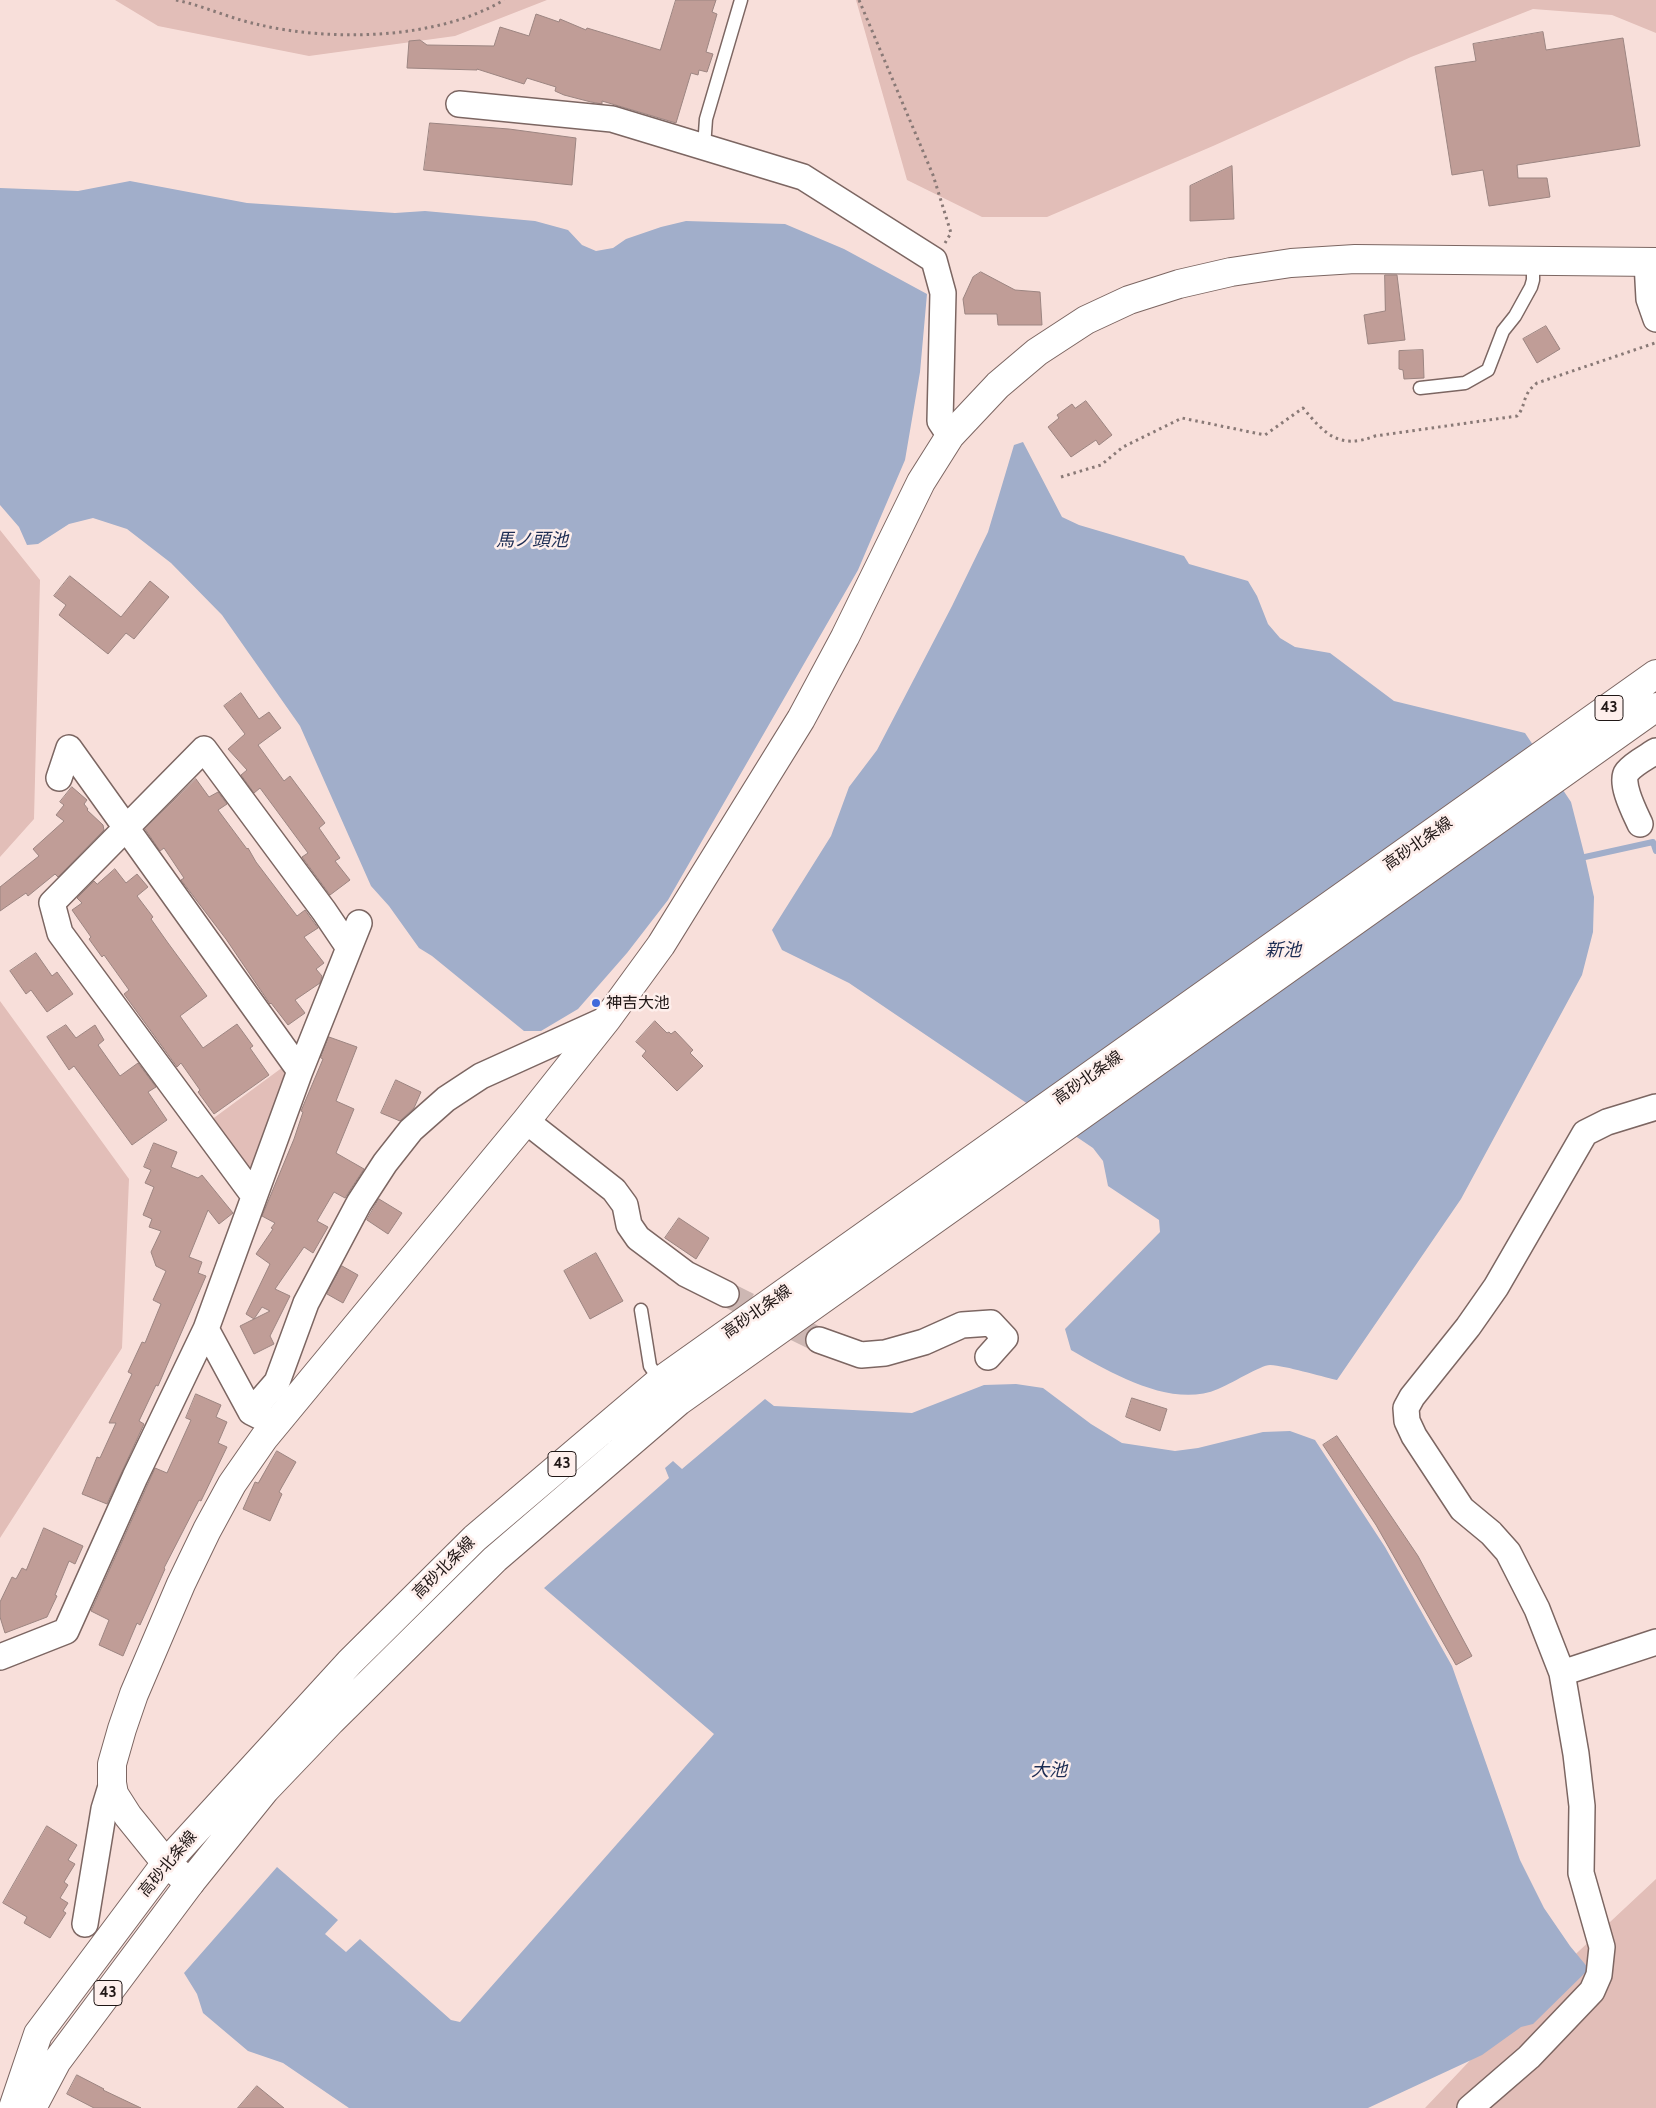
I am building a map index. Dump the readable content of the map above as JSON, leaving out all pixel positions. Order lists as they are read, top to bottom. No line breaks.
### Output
{"streets":{"main road":["43","高砂北条線"]},"water":["馬ノ頭池","新池","大池"],"places":["神吉大池"]}
